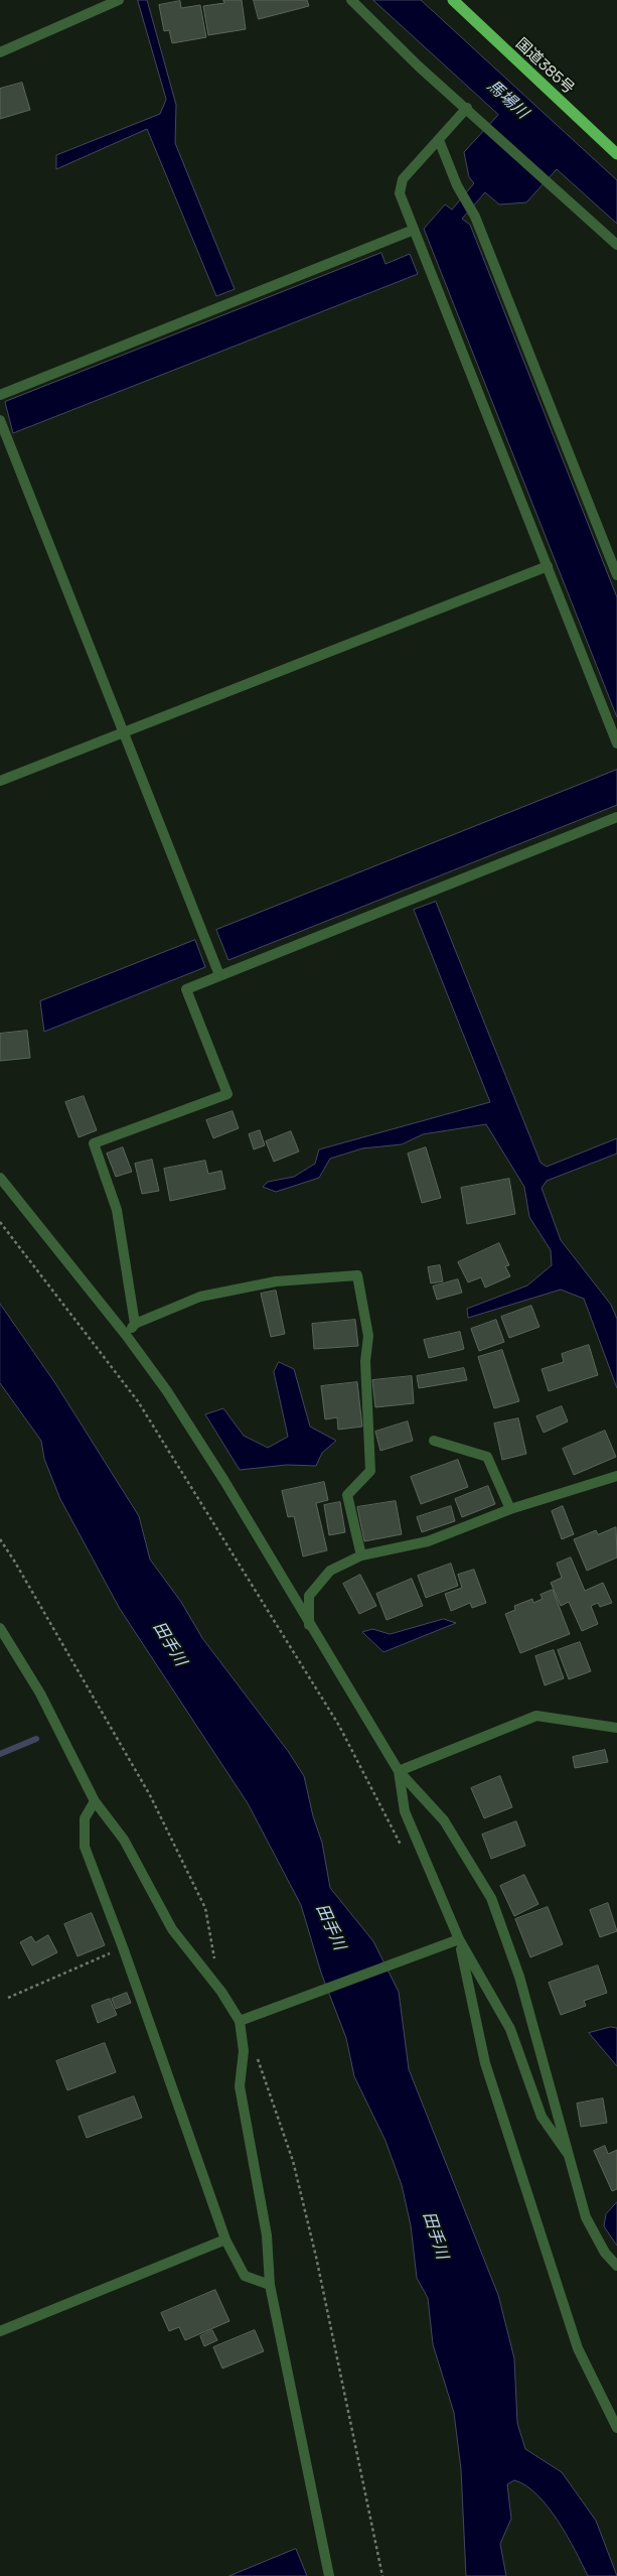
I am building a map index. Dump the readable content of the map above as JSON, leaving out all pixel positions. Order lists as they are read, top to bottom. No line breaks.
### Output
{"streets":{"highway":["国道385号"]},"water":["馬場川","田手川"]}
